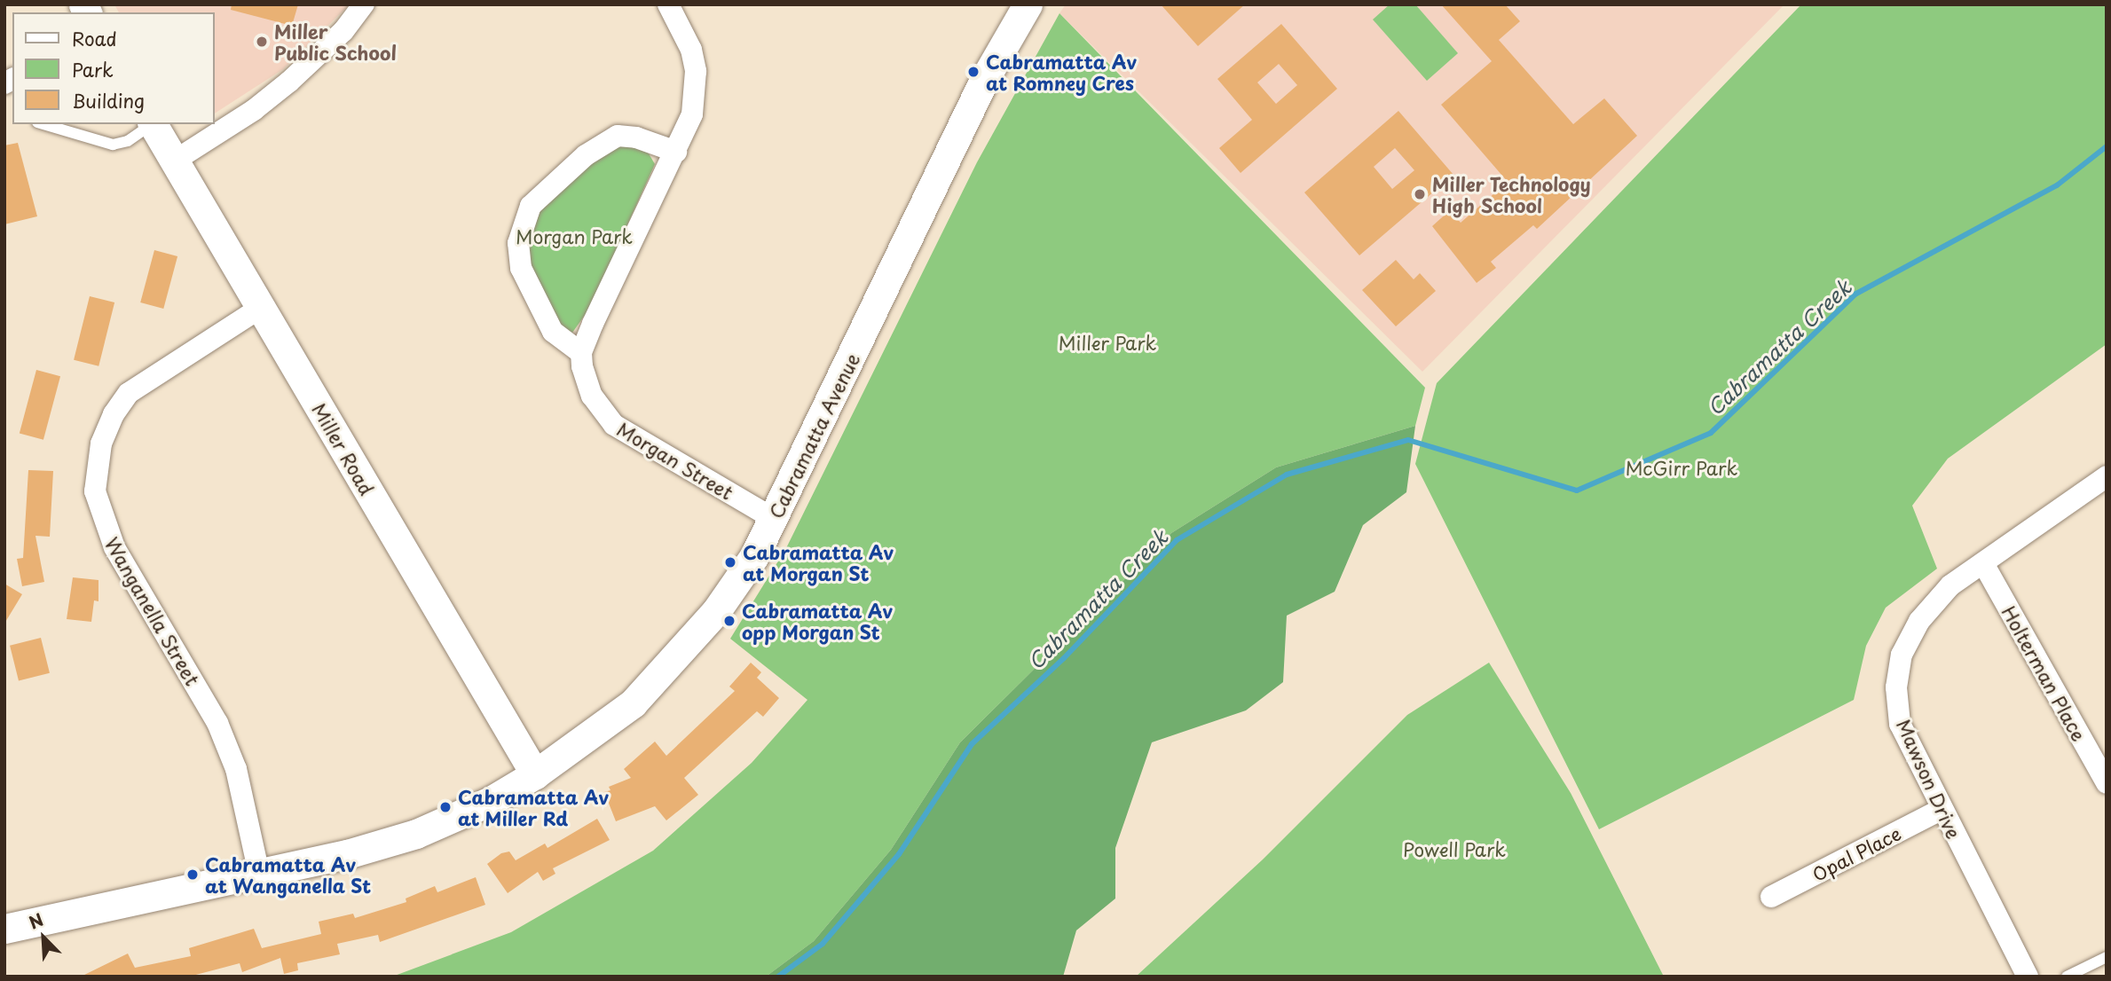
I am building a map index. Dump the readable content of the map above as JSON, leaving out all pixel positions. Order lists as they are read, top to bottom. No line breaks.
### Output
{"streets":{"street":["Cabramatta Avenue","Miller Road","Morgan Street","Wanganella Street","Holterman Place","Mawson Drive","Opal Place"]},"crossings":[["Cabramatta Avenue","Miller Road"],["Cabramatta Avenue","Morgan Street"],["Cabramatta Avenue","Wanganella Street"],["Miller Road","Wanganella Street"],["Holterman Place","Mawson Drive"],["Mawson Drive","Opal Place"]],"water":["Cabramatta Creek"],"parks":["Morgan Park","Miller Park","McGirr Park","Powell Park"],"places":["Miller Public School","Cabramatta Av at Romney Cres","Miller Technology High School","Cabramatta Av at Morgan St","Cabramatta Av opp Morgan St","Cabramatta Av at Miller Rd","Cabramatta Av at Wanganella St"],"legend":["Road","Park","Building"],"north":"top left"}
